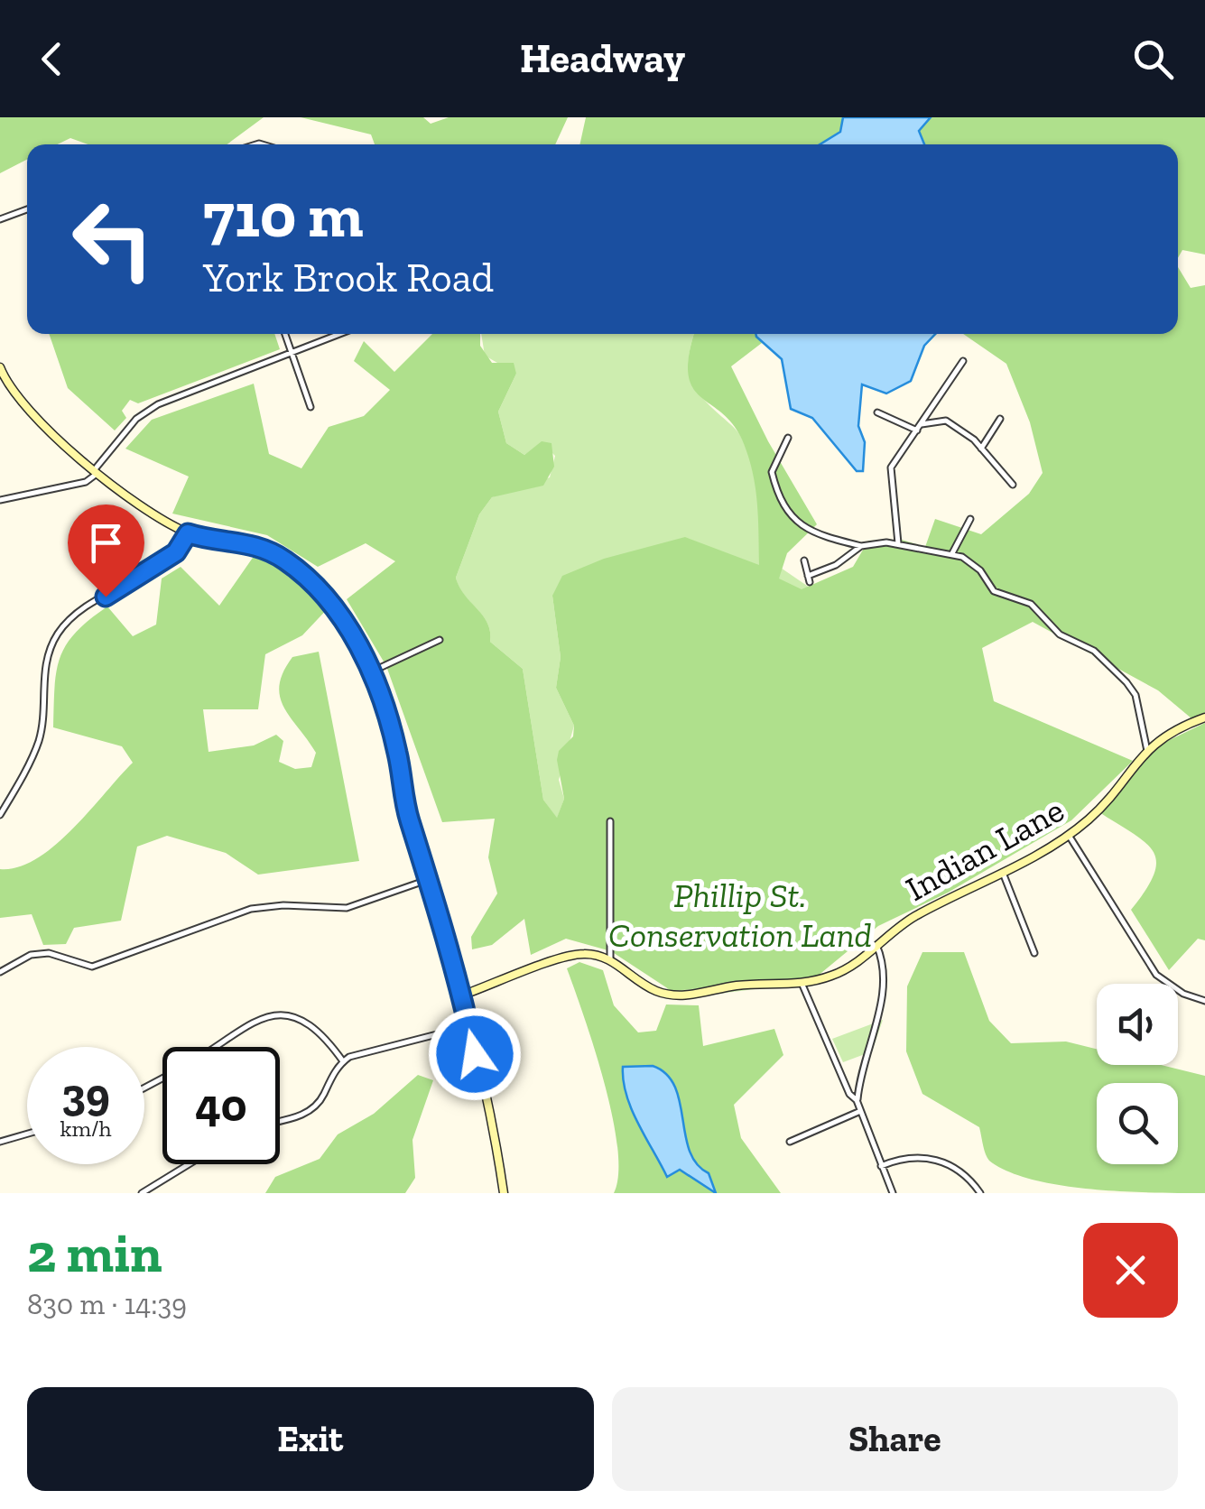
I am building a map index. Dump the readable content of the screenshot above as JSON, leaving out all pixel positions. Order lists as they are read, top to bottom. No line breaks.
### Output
{"streets":{"street":["Indian Lane"]},"parks":["Phillip St. Conservation Land"],"page":{"header":"Headway","turn":["710 m","York Brook Road"],"speed":"39 km/h","limit":"40","heading":["2 min","830 m · 14:39"],"buttons":["Exit","Share"]}}
